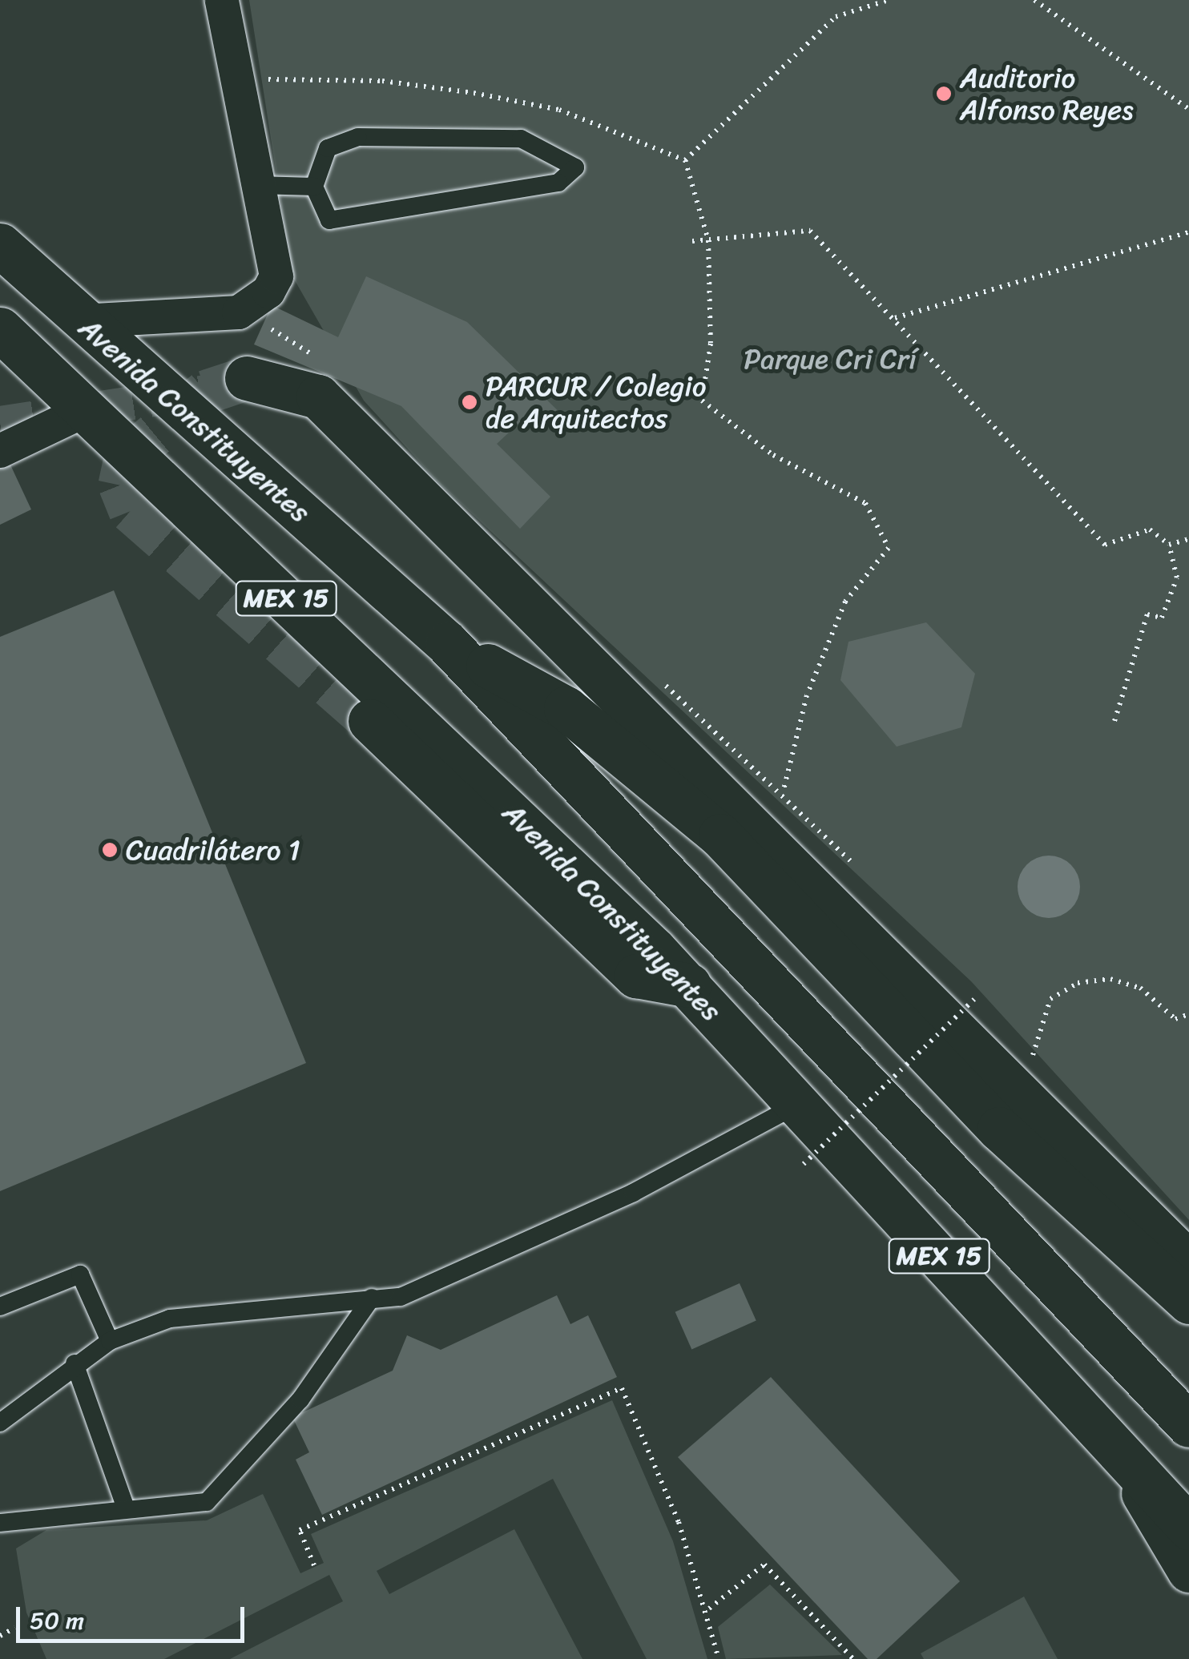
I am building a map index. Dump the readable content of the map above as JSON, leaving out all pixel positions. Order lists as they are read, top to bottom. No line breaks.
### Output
{"streets":{"main road":["Avenida Constituyentes","MEX 15"]},"parks":["Parque Cri Crí"],"places":["Auditorio Alfonso Reyes","PARCUR / Colegio de Arquitectos","Cuadrilátero 1"],"scale_bar":"50 m"}
